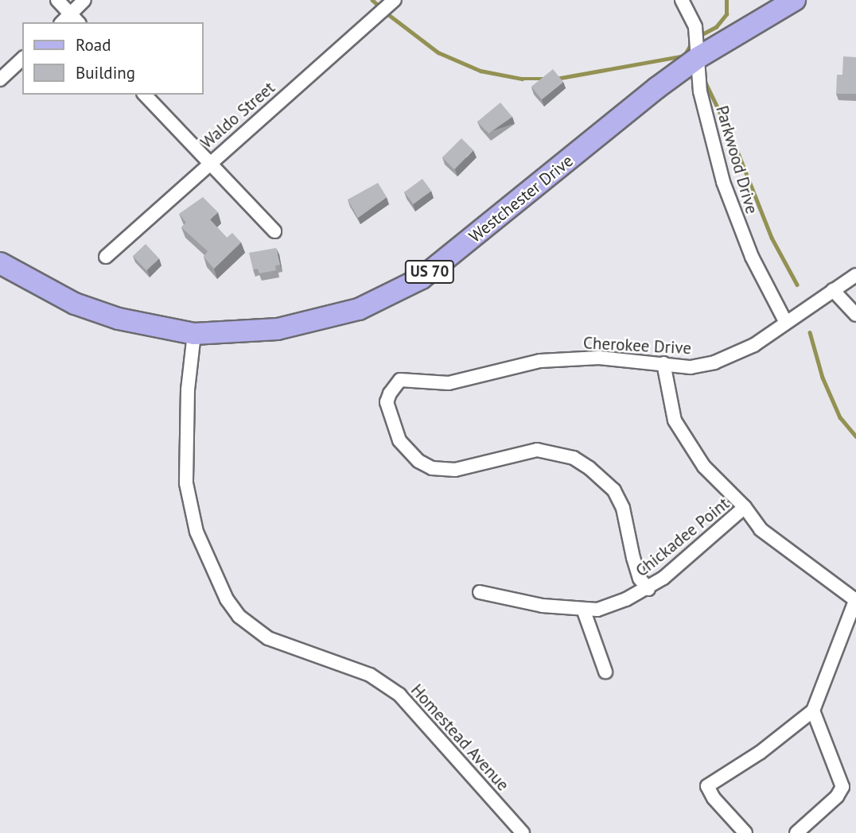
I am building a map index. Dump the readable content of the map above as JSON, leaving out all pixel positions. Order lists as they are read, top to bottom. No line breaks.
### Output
{"streets":{"main road":["Westchester Drive","US 70"],"street":["Waldo Street","Parkwood Drive","Cherokee Drive","Chickadee Point","Homestead Avenue"]},"crossings":[["Parkwood Drive","Westchester Drive"],["Parkwood Drive","Cherokee Drive"],["Westchester Drive","Homestead Avenue"],["Cherokee Drive","Chickadee Point"]],"legend":["Road","Building"]}
